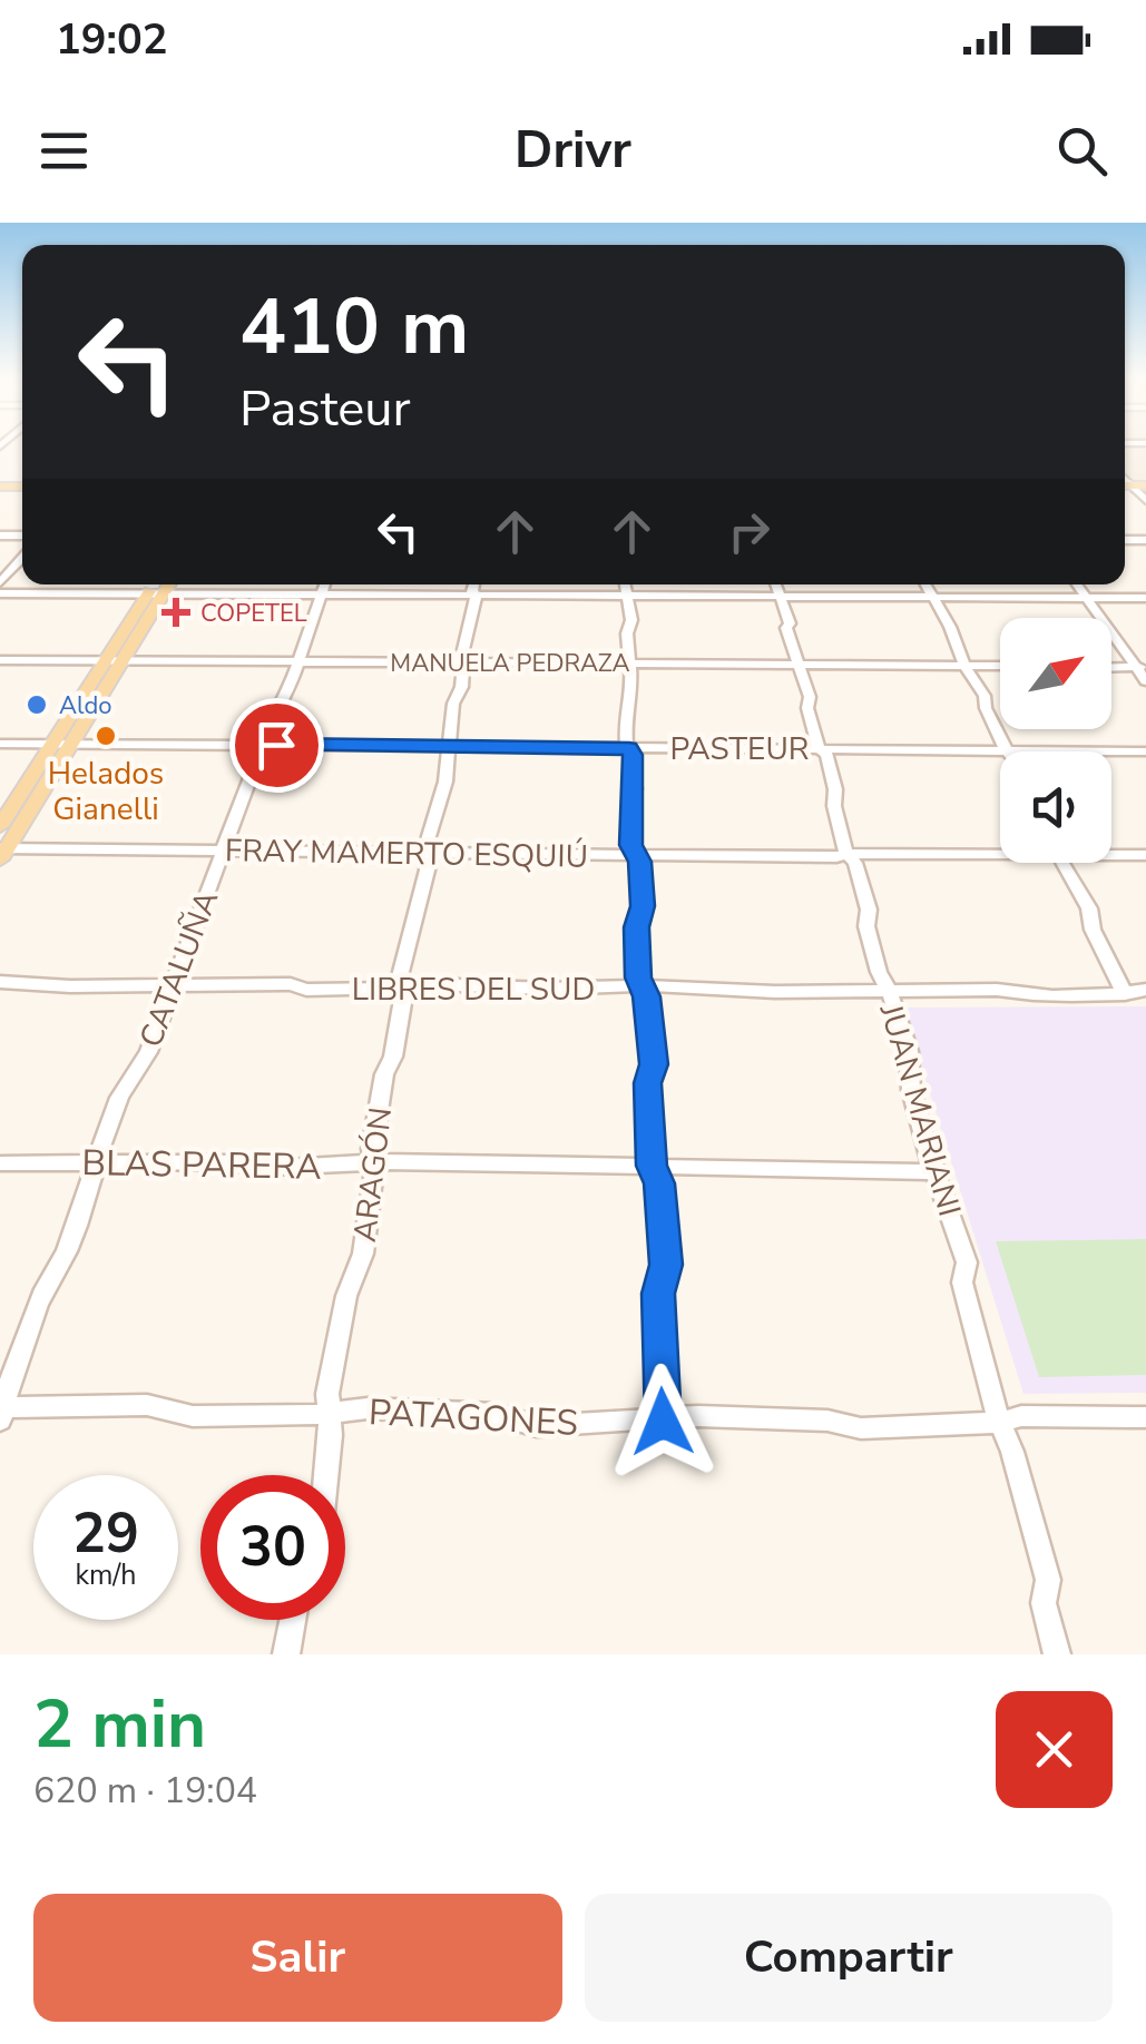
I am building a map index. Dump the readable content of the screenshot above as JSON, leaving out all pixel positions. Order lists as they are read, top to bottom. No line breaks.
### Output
{"streets":{"street":["MANUELA PEDRAZA","PASTEUR","FRAY MAMERTO ESQUIÚ","CATALUÑA","LIBRES DEL SUD","JUAN MARIANI","BLAS PARERA","ARAGÓN","PATAGONES"]},"crossings":[["MANUELA PEDRAZA","CATALUÑA"],["MANUELA PEDRAZA","JUAN MARIANI"],["MANUELA PEDRAZA","ARAGÓN"],["PASTEUR","CATALUÑA"],["PASTEUR","JUAN MARIANI"],["PASTEUR","ARAGÓN"],["FRAY MAMERTO ESQUIÚ","CATALUÑA"],["FRAY MAMERTO ESQUIÚ","JUAN MARIANI"],["FRAY MAMERTO ESQUIÚ","ARAGÓN"],["CATALUÑA","LIBRES DEL SUD"],["CATALUÑA","BLAS PARERA"],["CATALUÑA","PATAGONES"],["LIBRES DEL SUD","JUAN MARIANI"],["LIBRES DEL SUD","ARAGÓN"],["JUAN MARIANI","BLAS PARERA"],["JUAN MARIANI","PATAGONES"],["BLAS PARERA","ARAGÓN"],["ARAGÓN","PATAGONES"]],"places":{"health":["COPETEL"],"other":["Aldo","Helados Gianelli"]},"north":"top right","page":{"status":"19:02","header":"Drivr","turn":["410 m","Pasteur"],"speed":"29 km/h","limit":"30","heading":["2 min","620 m · 19:04"],"buttons":["Salir","Compartir"]}}
